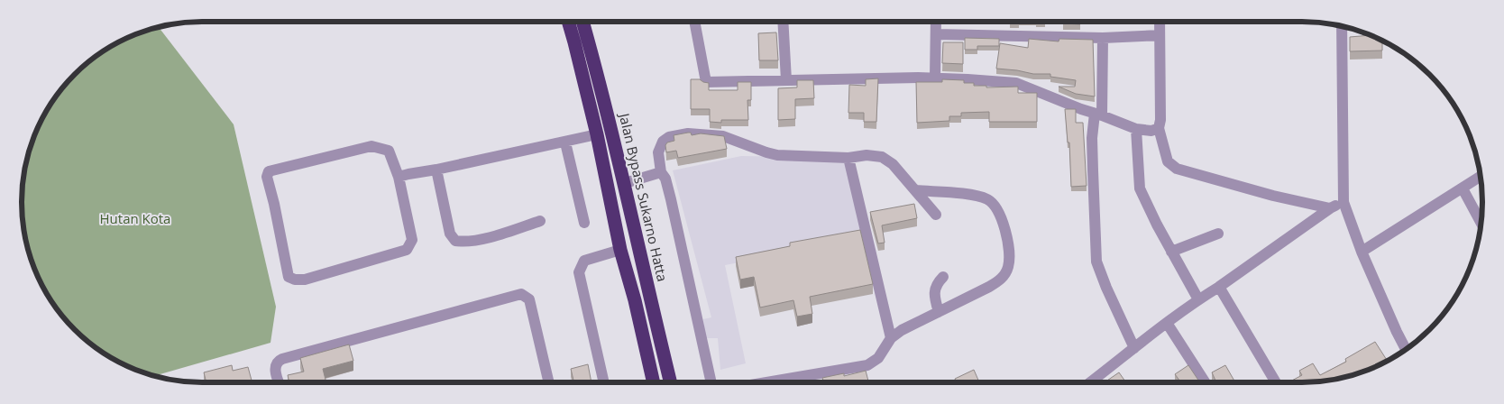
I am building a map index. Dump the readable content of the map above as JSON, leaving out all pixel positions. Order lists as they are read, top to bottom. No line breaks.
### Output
{"streets":{"highway":["Jalan Bypass Sukarno Hatta"]},"parks":["Hutan Kota"]}
